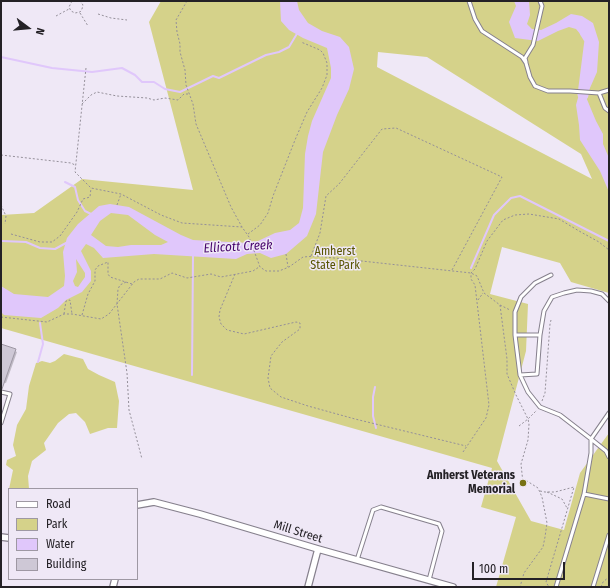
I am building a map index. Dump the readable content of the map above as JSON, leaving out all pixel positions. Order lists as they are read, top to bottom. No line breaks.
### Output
{"streets":{"street":["Mill Street"]},"water":["Ellicott Creek"],"parks":["Amherst State Park"],"places":["Amherst Veterans Memorial"],"legend":["Road","Park","Water","Building"],"scale_bar":"100 m","north":"right"}
